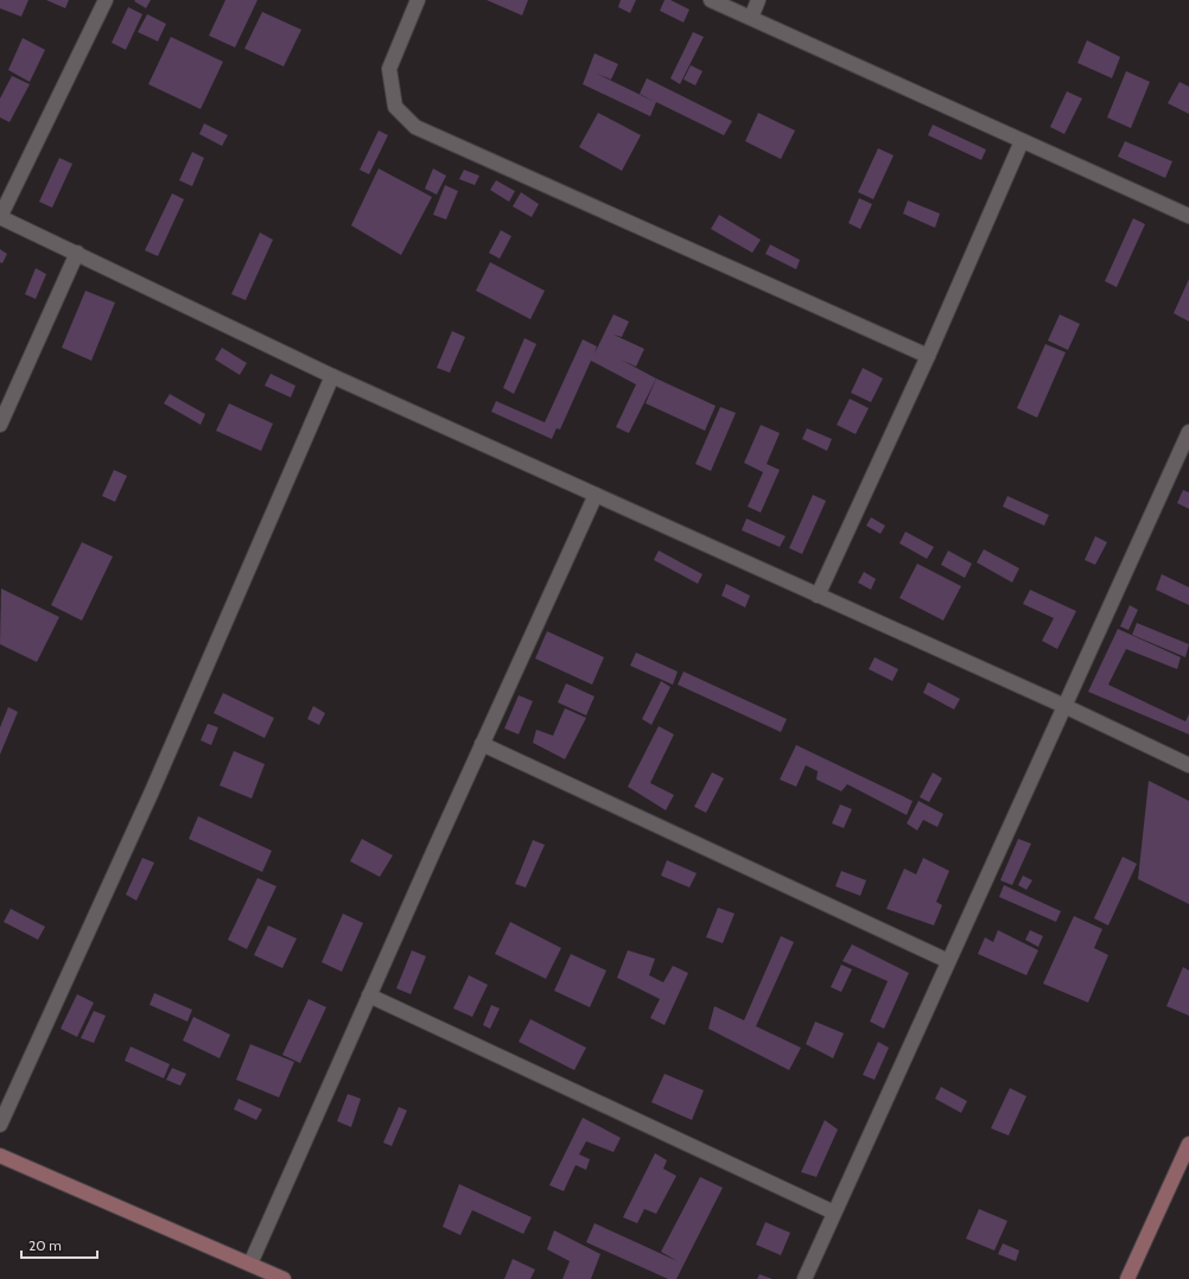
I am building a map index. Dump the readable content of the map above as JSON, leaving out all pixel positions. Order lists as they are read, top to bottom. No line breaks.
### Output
{"scale_bar":"20 m"}
